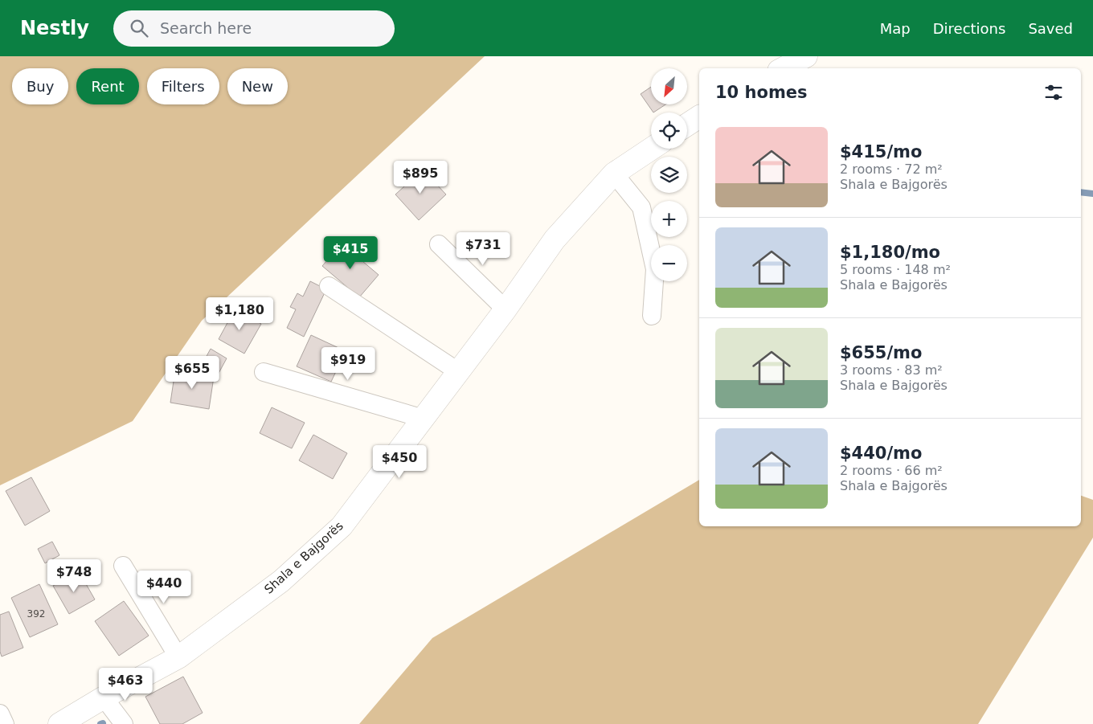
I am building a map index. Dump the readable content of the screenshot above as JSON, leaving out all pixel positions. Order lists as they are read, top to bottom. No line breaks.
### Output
{"streets":{"main road":["Shala e Bajgorës"]},"house_numbers":["392"],"north":"bottom left","page":{"header":"Nestly","search":"Search here","nav":["Map","Directions","Saved"],"map_buttons":["+","−"],"chip":["Buy","Rent","Filters","New"],"heading":"10 homes","list":[{"name":"$415/mo","note":"2 rooms · 72 m² · Shala e Bajgorës"},{"name":"$1,180/mo","note":"5 rooms · 148 m² · Shala e Bajgorës"},{"name":"$655/mo","note":"3 rooms · 83 m² · Shala e Bajgorës"},{"name":"$440/mo","note":"2 rooms · 66 m² · Shala e Bajgorës"}],"price":["$895","$731","$415","$1,180","$919","$655","$450","$748","$440","$463"]}}
